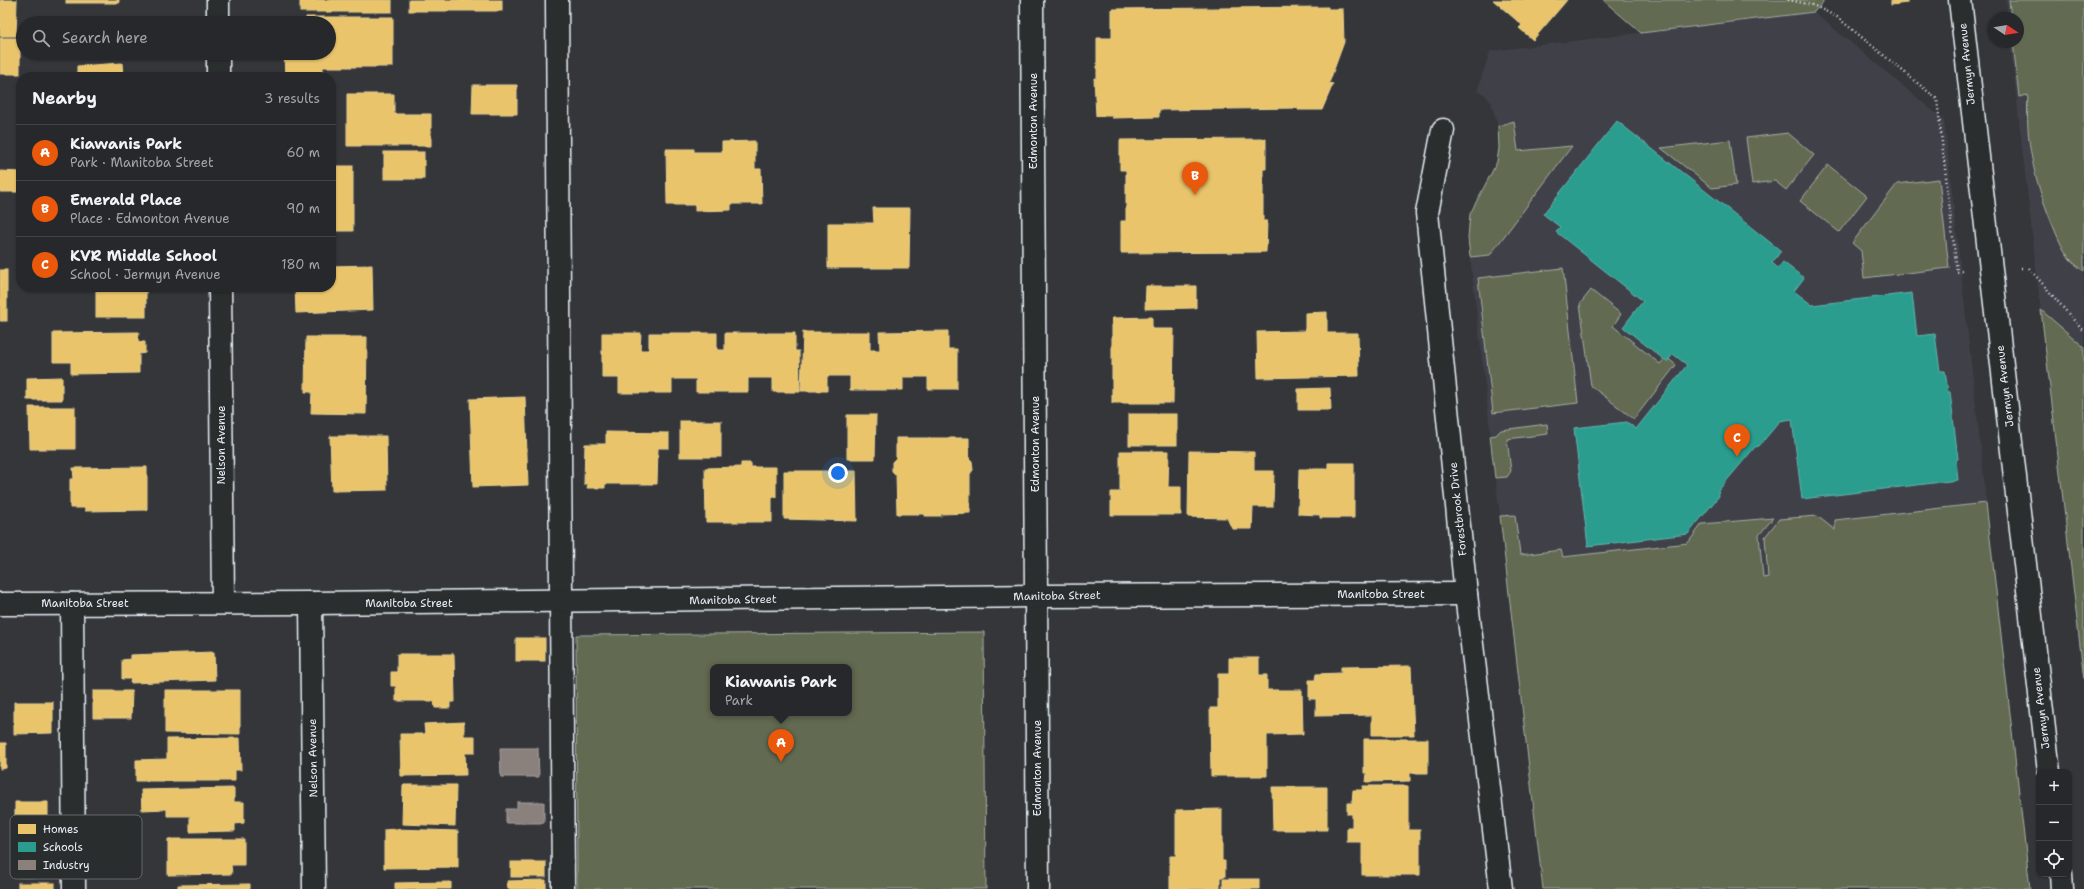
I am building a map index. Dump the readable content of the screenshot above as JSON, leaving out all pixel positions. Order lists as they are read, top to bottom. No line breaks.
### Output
{"streets":{"street":["Jermyn Avenue","Edmonton Avenue","Nelson Avenue","Forestbrook Drive","Manitoba Street"]},"crossings":[["Edmonton Avenue","Manitoba Street"],["Nelson Avenue","Manitoba Street"],["Forestbrook Drive","Manitoba Street"]],"legend":["Homes","Schools","Industry"],"north":"right","page":{"search":"Search here","heading":["Nearby","3 results"],"list":[{"mark":"A","name":"Kiawanis Park","note":"Park · Manitoba Street","value":"60 m"},{"mark":"B","name":"Emerald Place","note":"Place · Edmonton Avenue","value":"90 m"},{"mark":"C","name":"KVR Middle School","note":"School · Jermyn Avenue","value":"180 m"}],"pins":["B","C","A"],"popup":["Kiawanis Park","Park"],"map_buttons":["+","−"]}}
